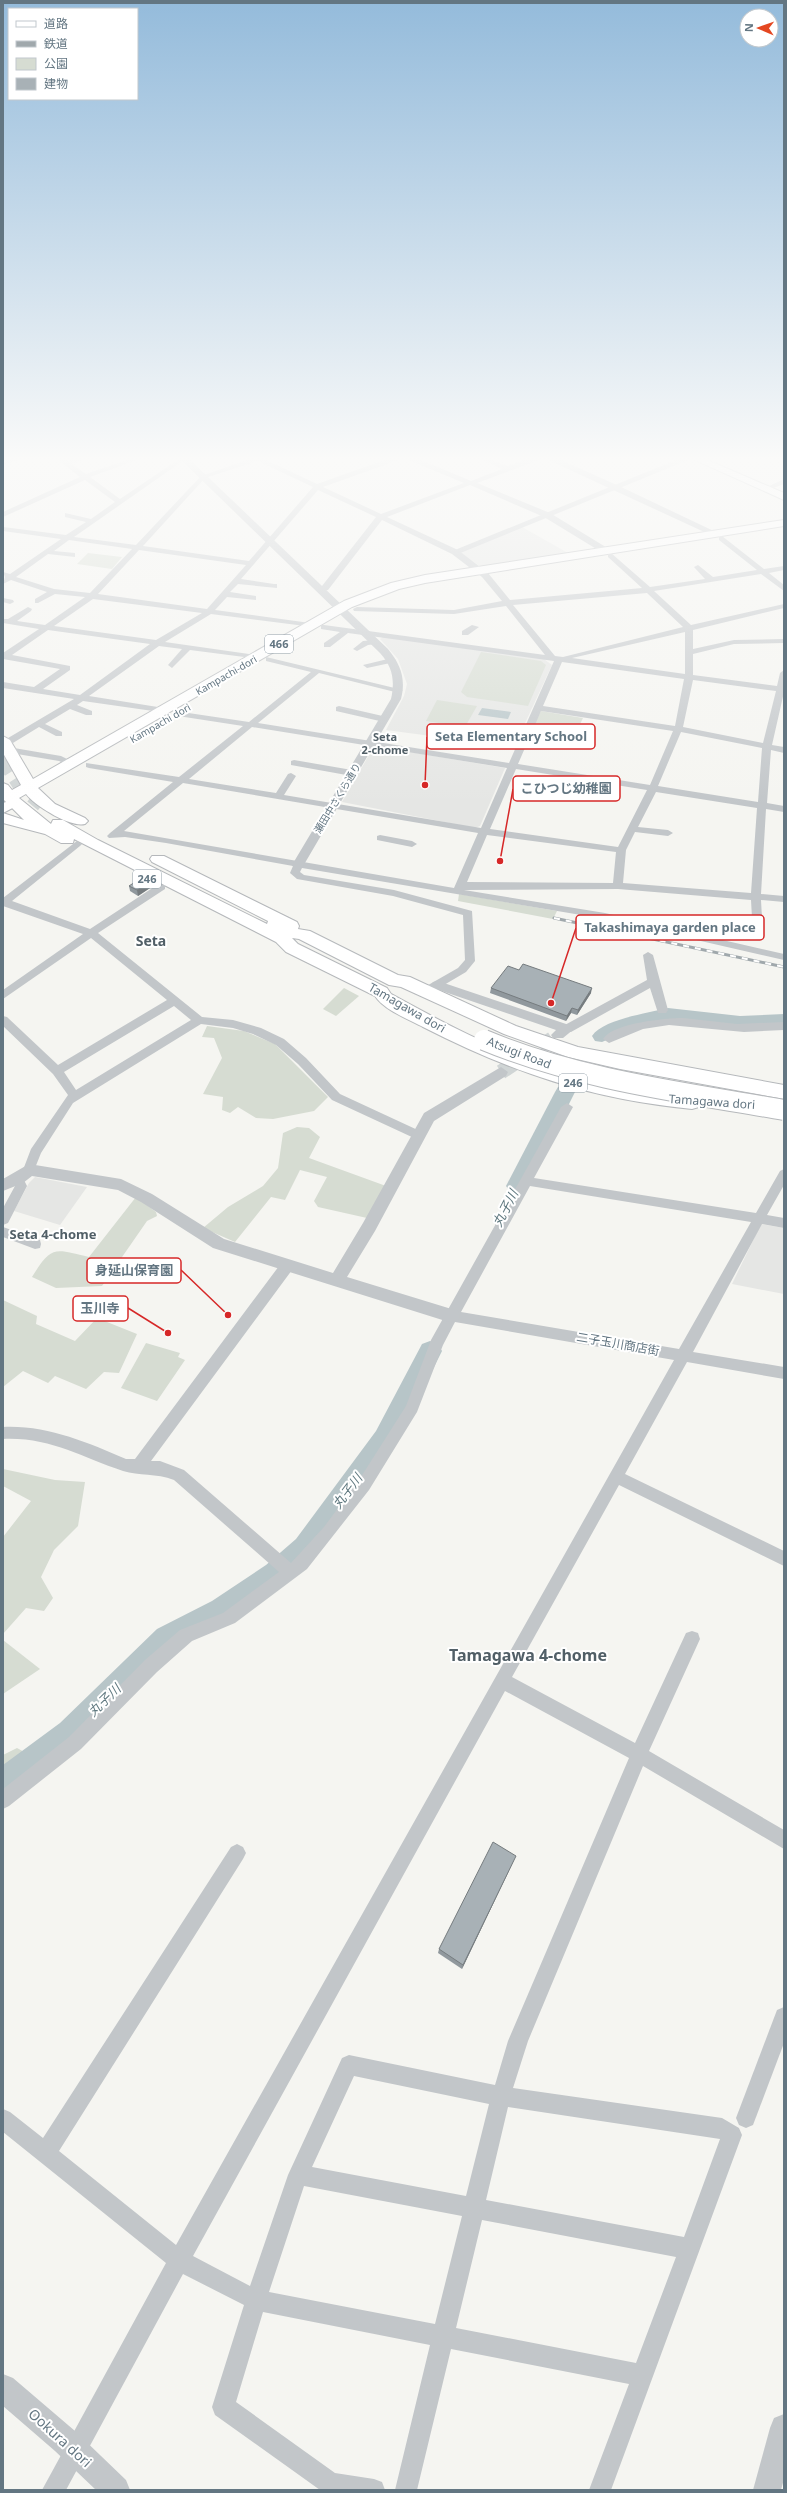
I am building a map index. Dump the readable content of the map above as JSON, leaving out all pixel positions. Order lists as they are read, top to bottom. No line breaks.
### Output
{"streets":{"highway":["466","Kampachi-dori","Kampachi dori","246","Tamagawa dori","Atsugi Road"],"street":["瀬田中さくら通り","二子玉川商店街","Ookura dori"]},"crossings":[["Kampachi-dori","Kampachi dori"],["Kampachi-dori","246"],["Kampachi dori","246"],["246","Tamagawa dori"],["Tamagawa dori","Atsugi Road"]],"districts":["Seta 2-chome","Seta","Seta 4-chome","Tamagawa 4-chome"],"water":["丸子川"],"places":["Seta Elementary School","こひつじ幼稚園","Takashimaya garden place","身延山保育園","玉川寺"],"legend":["道路","鉄道","公園","建物"],"north":"left"}
